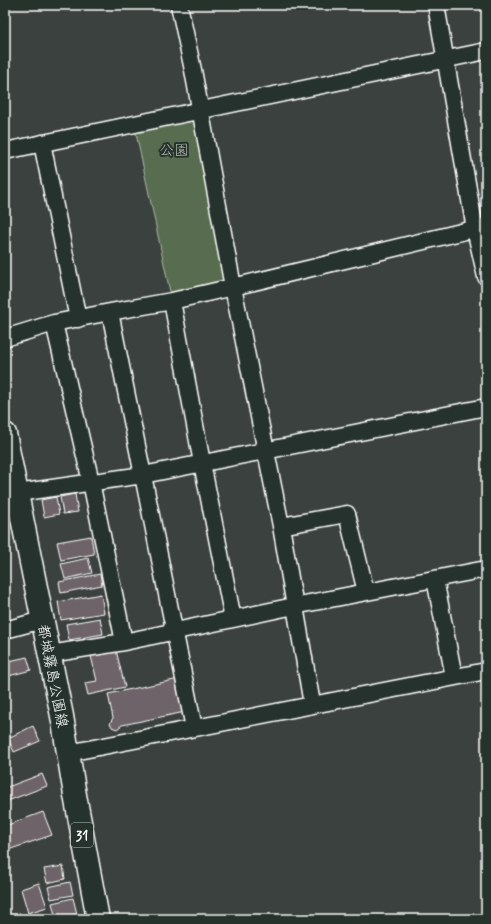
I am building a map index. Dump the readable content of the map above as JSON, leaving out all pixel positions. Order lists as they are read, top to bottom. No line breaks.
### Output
{"streets":{"main road":["都城霧島公園線","31"]},"parks":["公園"]}
